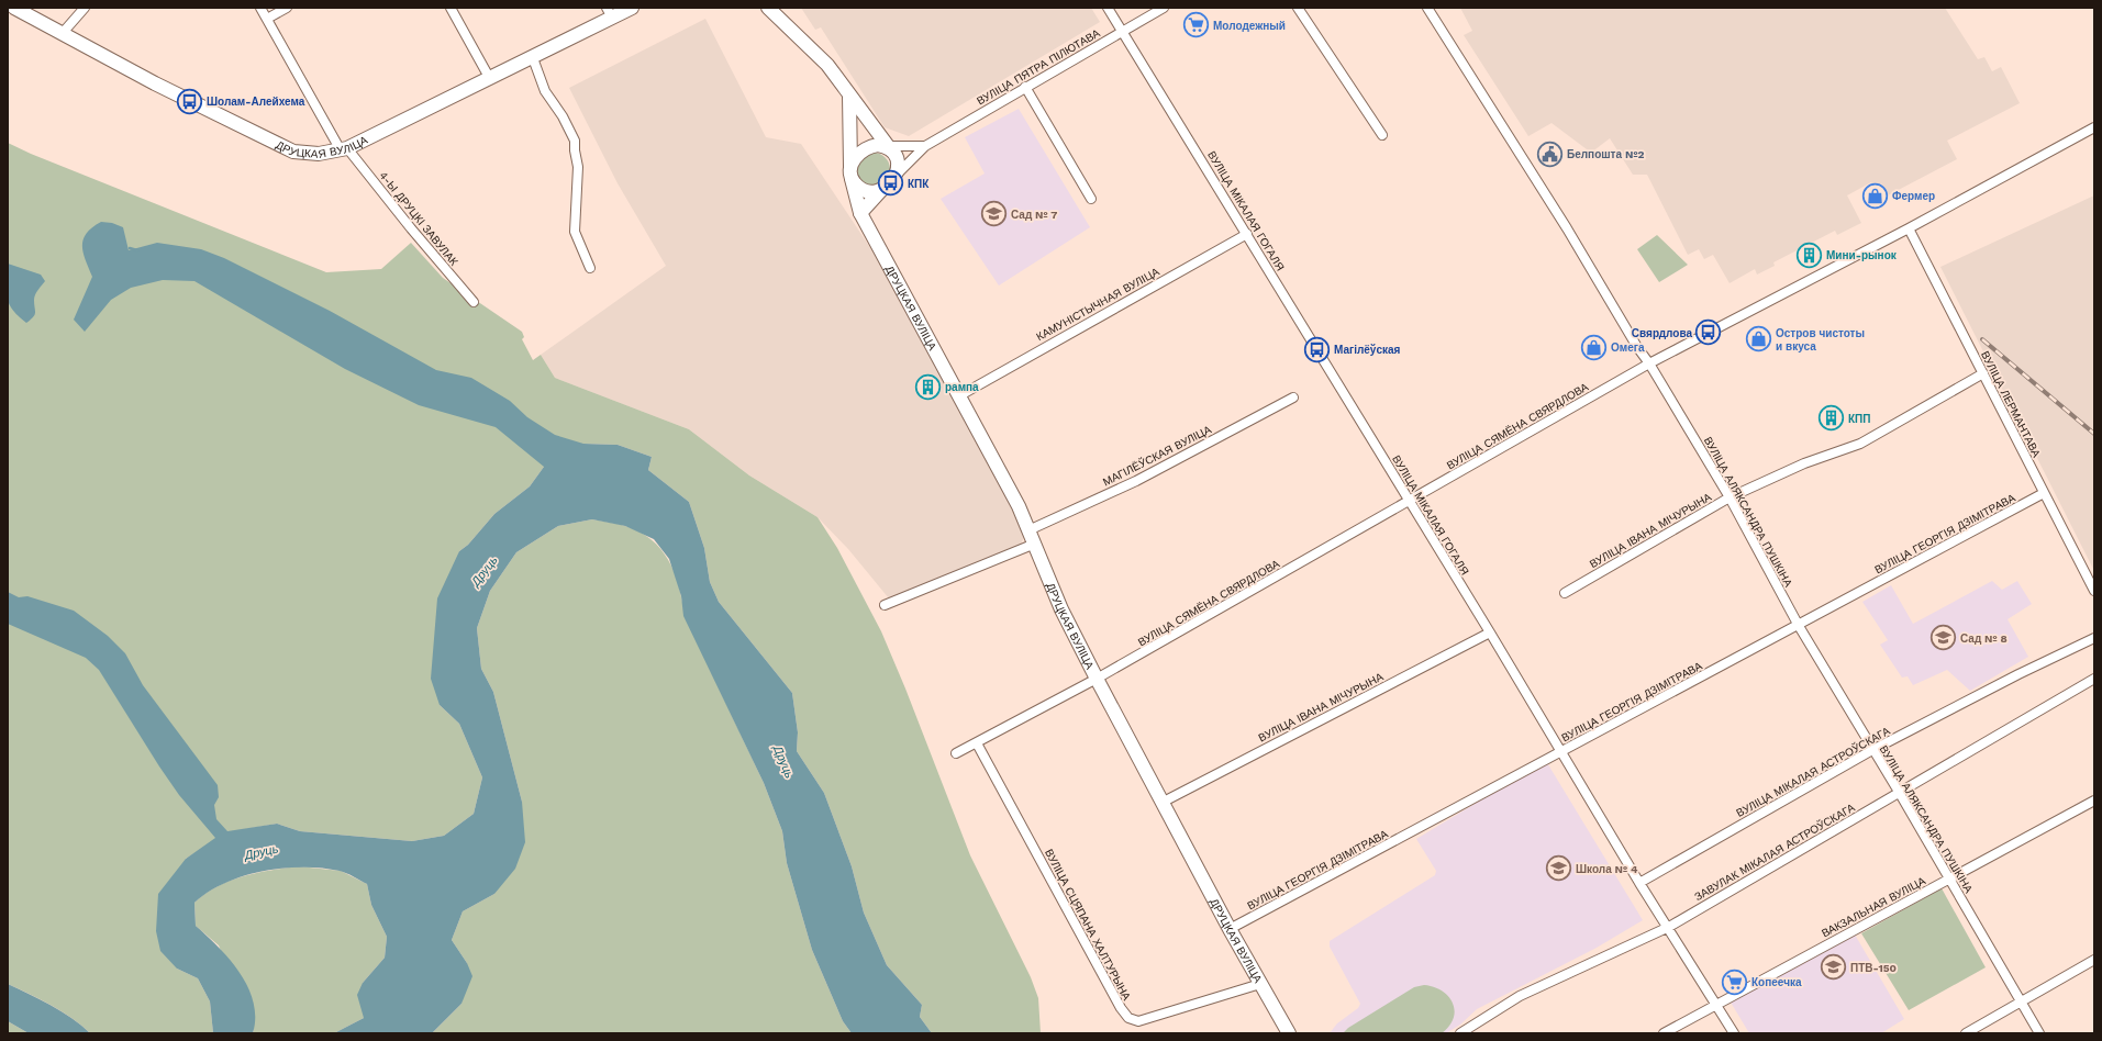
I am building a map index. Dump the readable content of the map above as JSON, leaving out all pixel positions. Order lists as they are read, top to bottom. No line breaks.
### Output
{"streets":{"main road":["ДРУЦКАЯ ВУЛІЦА"],"street":["ВУЛІЦА ПЯТРА ПІЛЮТАВА","ВУЛІЦА МІКАЛАЯ ГОГАЛЯ","4-Ы ДРУЦКІ ЗАВУЛАК","КАМУНІСТЫЧНАЯ ВУЛІЦА","ВУЛІЦА ЛЕРМАНТАВА","ВУЛІЦА СЯМЁНА СВЯРДЛОВА","МАГІЛЁЎСКАЯ ВУЛІЦА","ВУЛІЦА АЛЯКСАНДРА ПУШКІНА","ВУЛІЦА ІВАНА МІЧУРЫНА","ВУЛІЦА ГЕОРГІЯ ДЗІМІТРАВА","ВУЛІЦА МІКАЛАЯ АСТРОЎСКАГА","ЗАВУЛАК МІКАЛАЯ АСТРОЎСКАГА","ВАКЗАЛЬНАЯ ВУЛІЦА","ВУЛІЦА СЦЯПАНА ХАЛТУРЫНА"]},"crossings":[["ВУЛІЦА ПЯТРА ПІЛЮТАВА","ДРУЦКАЯ ВУЛІЦА"],["ВУЛІЦА ПЯТРА ПІЛЮТАВА","ВУЛІЦА МІКАЛАЯ ГОГАЛЯ"],["ДРУЦКАЯ ВУЛІЦА","4-Ы ДРУЦКІ ЗАВУЛАК"],["ДРУЦКАЯ ВУЛІЦА","КАМУНІСТЫЧНАЯ ВУЛІЦА"],["ДРУЦКАЯ ВУЛІЦА","ВУЛІЦА СЯМЁНА СВЯРДЛОВА"],["ДРУЦКАЯ ВУЛІЦА","МАГІЛЁЎСКАЯ ВУЛІЦА"],["ДРУЦКАЯ ВУЛІЦА","ВУЛІЦА ІВАНА МІЧУРЫНА"],["ДРУЦКАЯ ВУЛІЦА","ВУЛІЦА ГЕОРГІЯ ДЗІМІТРАВА"],["ДРУЦКАЯ ВУЛІЦА","ВУЛІЦА СЦЯПАНА ХАЛТУРЫНА"],["ВУЛІЦА МІКАЛАЯ ГОГАЛЯ","КАМУНІСТЫЧНАЯ ВУЛІЦА"],["ВУЛІЦА МІКАЛАЯ ГОГАЛЯ","ВУЛІЦА СЯМЁНА СВЯРДЛОВА"],["ВУЛІЦА МІКАЛАЯ ГОГАЛЯ","ВУЛІЦА ІВАНА МІЧУРЫНА"],["ВУЛІЦА МІКАЛАЯ ГОГАЛЯ","ВУЛІЦА ГЕОРГІЯ ДЗІМІТРАВА"],["ВУЛІЦА МІКАЛАЯ ГОГАЛЯ","ВУЛІЦА МІКАЛАЯ АСТРОЎСКАГА"],["ВУЛІЦА МІКАЛАЯ ГОГАЛЯ","ЗАВУЛАК МІКАЛАЯ АСТРОЎСКАГА"],["ВУЛІЦА МІКАЛАЯ ГОГАЛЯ","ВАКЗАЛЬНАЯ ВУЛІЦА"],["ВУЛІЦА ЛЕРМАНТАВА","ВУЛІЦА СЯМЁНА СВЯРДЛОВА"],["ВУЛІЦА ЛЕРМАНТАВА","ВУЛІЦА ІВАНА МІЧУРЫНА"],["ВУЛІЦА ЛЕРМАНТАВА","ВУЛІЦА ГЕОРГІЯ ДЗІМІТРАВА"],["ВУЛІЦА СЯМЁНА СВЯРДЛОВА","ВУЛІЦА АЛЯКСАНДРА ПУШКІНА"],["ВУЛІЦА СЯМЁНА СВЯРДЛОВА","ВУЛІЦА СЦЯПАНА ХАЛТУРЫНА"],["ВУЛІЦА АЛЯКСАНДРА ПУШКІНА","ВУЛІЦА ІВАНА МІЧУРЫНА"],["ВУЛІЦА АЛЯКСАНДРА ПУШКІНА","ВУЛІЦА ГЕОРГІЯ ДЗІМІТРАВА"],["ВУЛІЦА АЛЯКСАНДРА ПУШКІНА","ВУЛІЦА МІКАЛАЯ АСТРОЎСКАГА"],["ВУЛІЦА АЛЯКСАНДРА ПУШКІНА","ЗАВУЛАК МІКАЛАЯ АСТРОЎСКАГА"],["ВУЛІЦА АЛЯКСАНДРА ПУШКІНА","ВАКЗАЛЬНАЯ ВУЛІЦА"]],"water":["Друць"],"places":{"supermarket":["Молодежный","Копеечка"],"bus stop":["Шолам-Алейхема","КПК","Свярдлова","Магілёўская"],"public building":["Белпошта №2"],"shop":["Фермер","Остров чистоты и вкуса","Омега"],"school or university":["Сад № 7","Сад № 8","Школа № 4","ПТВ-150"],"building":["Мини-рынок","рампа","КПП"]}}
